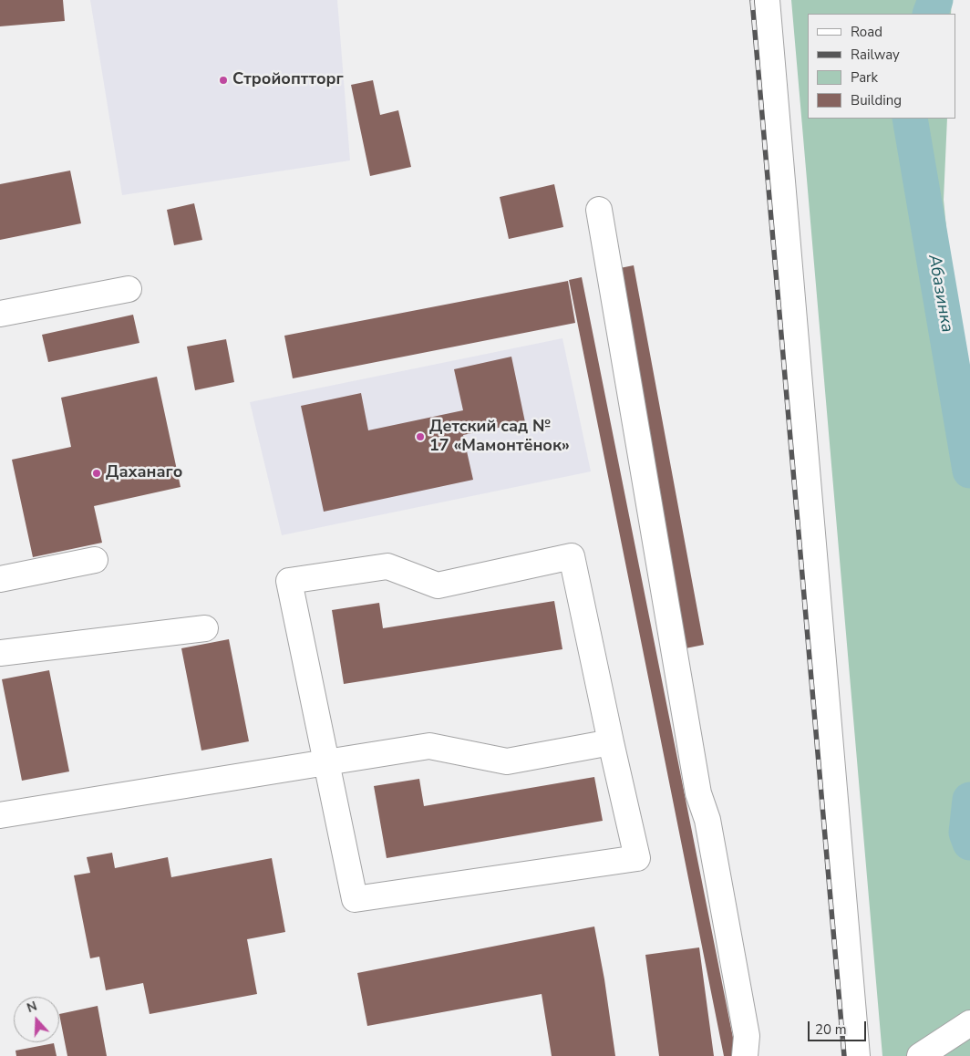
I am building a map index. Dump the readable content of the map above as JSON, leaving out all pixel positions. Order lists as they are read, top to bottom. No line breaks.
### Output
{"water":["Абазинка"],"places":["Стройоптторг","Детский сад № 17 «Мамонтёнок»","Даханаго"],"legend":["Road","Railway","Park","Building"],"scale_bar":"20 m","north":"top"}
